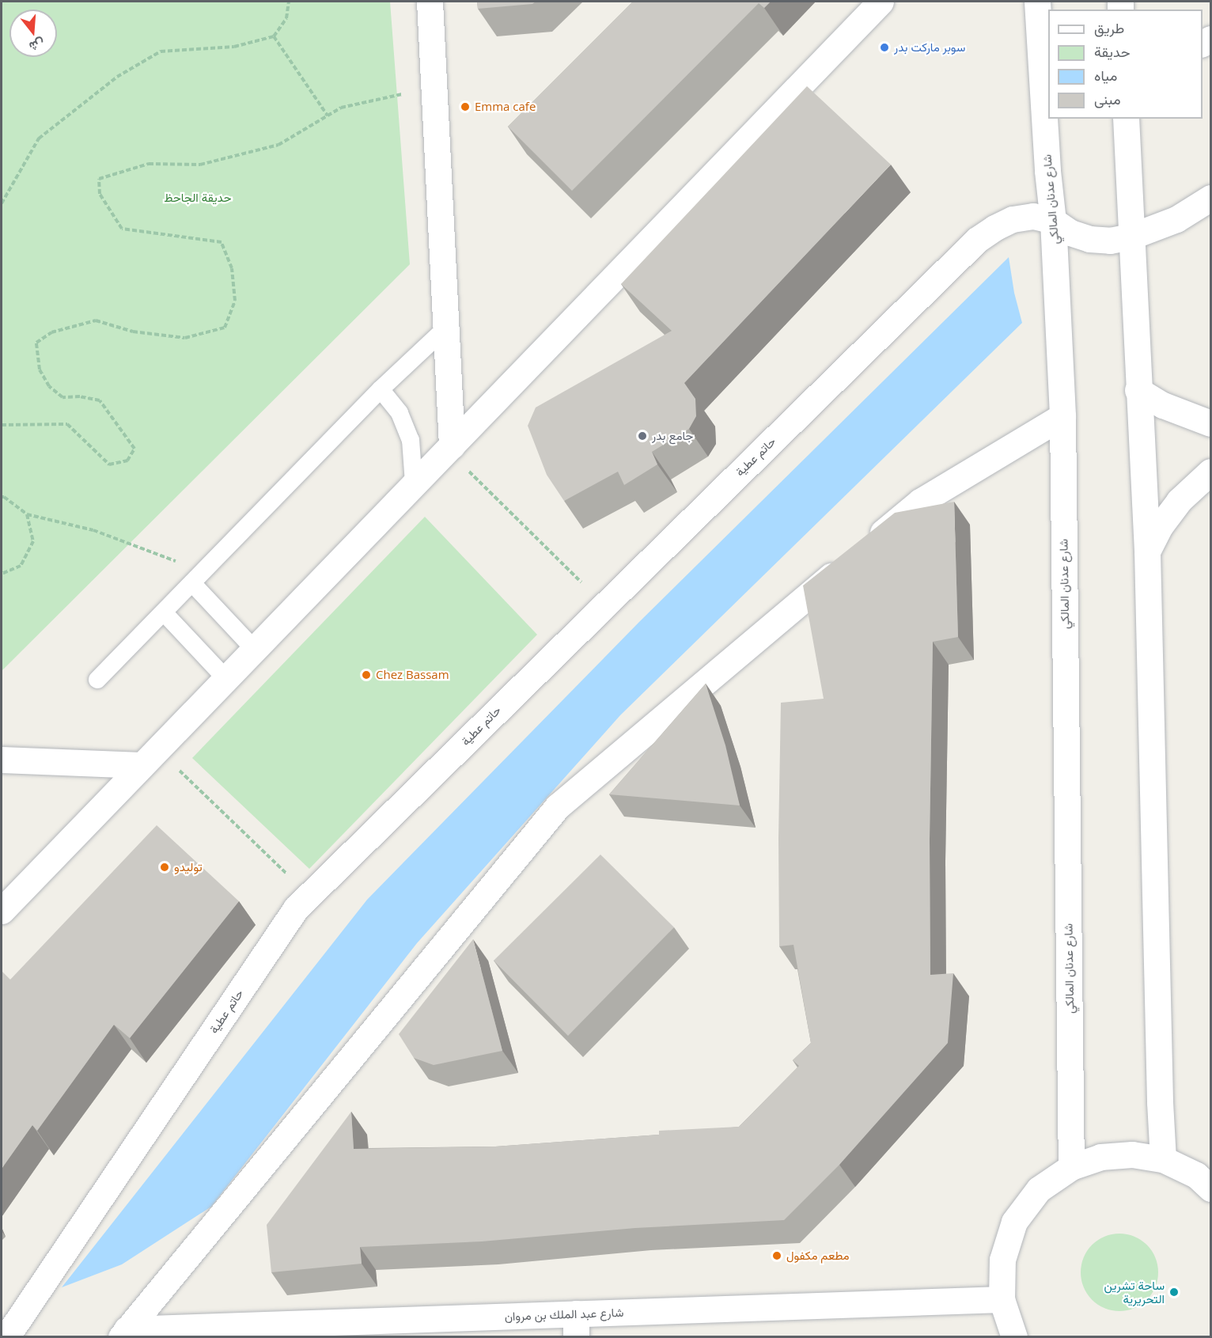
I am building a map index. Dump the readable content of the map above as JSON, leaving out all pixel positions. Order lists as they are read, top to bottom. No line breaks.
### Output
{"streets":{"street":["شارع عدنان المالكي","حاتم عطية","شارع عبد الملك بن مروان"]},"crossings":[["شارع عدنان المالكي","حاتم عطية"]],"parks":["حديقة الجاحظ"],"places":["سوبر ماركت بدر","Emma cafe","جامع بدر","Chez Bassam","توليدو","مطعم مكفول","ساحة تشرين التحريرية"],"legend":["طريق","حديقة","مياه","مبنى"],"north":"bottom"}
